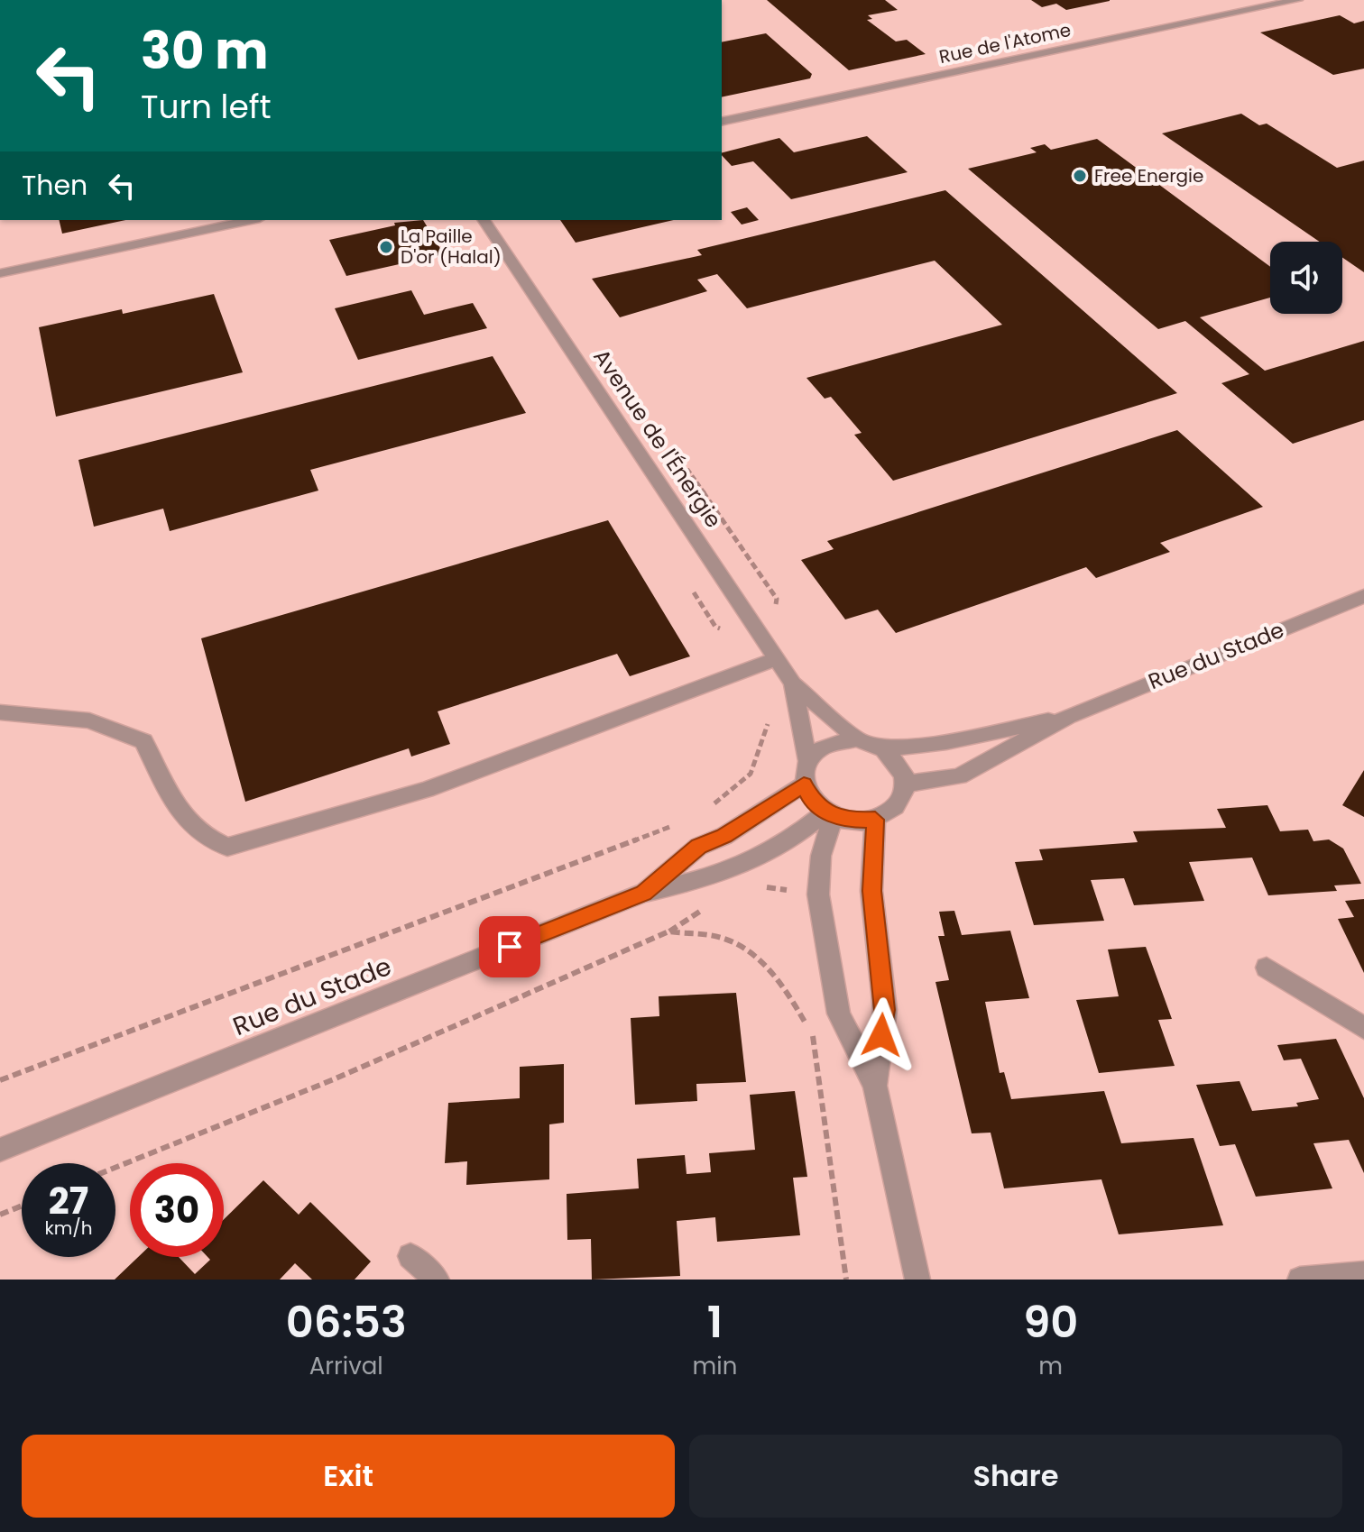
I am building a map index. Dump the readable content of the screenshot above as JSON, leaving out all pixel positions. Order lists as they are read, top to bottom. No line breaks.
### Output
{"streets":{"street":["Rue de l'Atome","Avenue de l'Énergie","Rue du Stade"]},"crossings":[["Avenue de l'Énergie","Rue du Stade"]],"places":["Free Energie","La Paille D'or (Halal)"],"page":{"turn":["30 m","Turn left"],"then":"Then","speed":"27 km/h","limit":"30","eta":["06:53","Arrival","1","min","90","m"],"buttons":["Exit","Share"]}}
